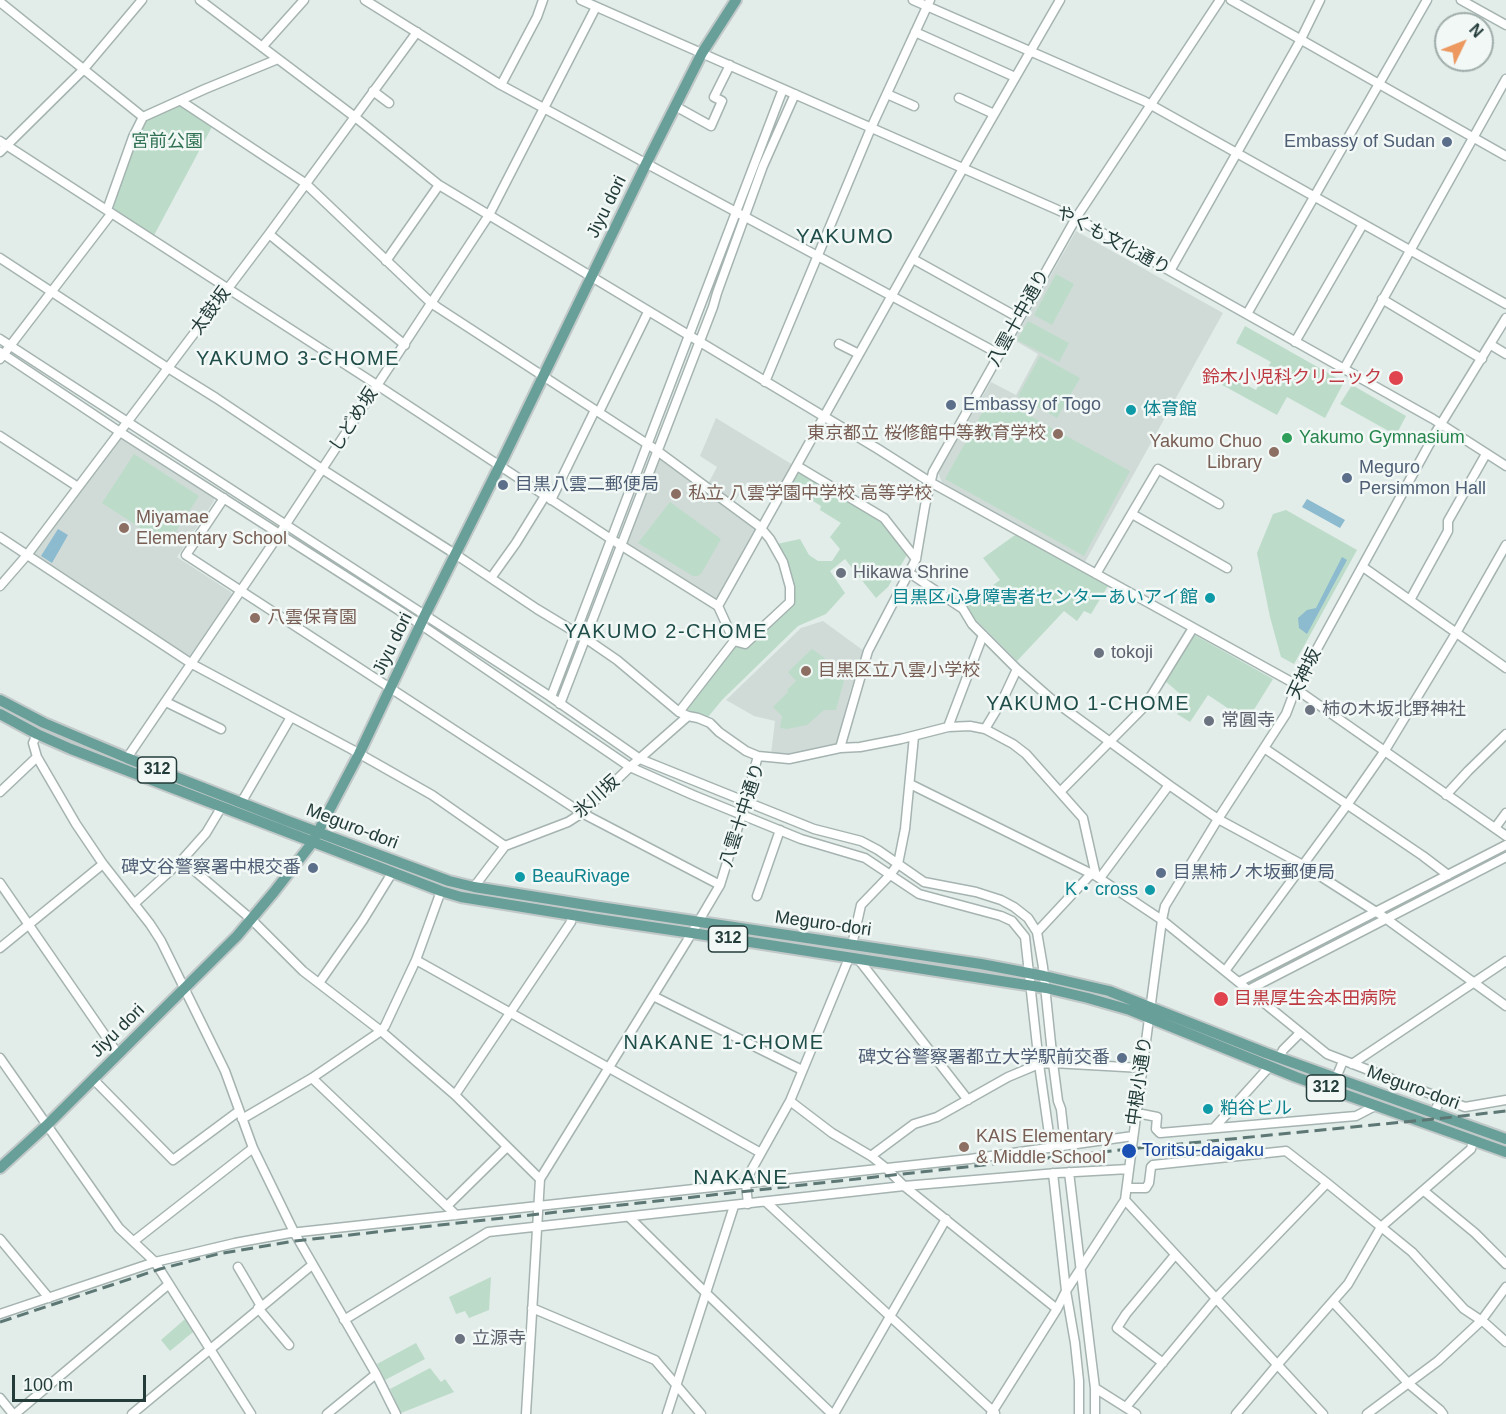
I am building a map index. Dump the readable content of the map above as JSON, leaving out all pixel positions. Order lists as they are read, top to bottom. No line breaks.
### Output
{"streets":{"main road":["Jiyu dori","312","Meguro-dori"],"street":["やくも文化通り","太鼓坂","八雲十中通り","しどめ坂","天神坂","氷川坂","中根小通り"]},"crossings":[["Jiyu dori","やくも文化通り"],["Jiyu dori","Meguro-dori"],["やくも文化通り","八雲十中通り"],["やくも文化通り","しどめ坂"],["やくも文化通り","天神坂"],["八雲十中通り","Meguro-dori"],["しどめ坂","Meguro-dori"],["天神坂","中根小通り"],["Meguro-dori","中根小通り"]],"districts":["YAKUMO","YAKUMO 3-CHOME","YAKUMO 2-CHOME","YAKUMO 1-CHOME","NAKANE 1-CHOME","NAKANE"],"parks":["宮前公園"],"places":["Embassy of Sudan","鈴木小児科クリニック","Embassy of Togo","体育館","東京都立 桜修館中等教育学校","Yakumo Gymnasium","Yakumo Chuo Library","Meguro Persimmon Hall","目黒八雲二郵便局","私立 八雲学園中学校 高等学校","Miyamae Elementary School","Hikawa Shrine","目黒区心身障害者センターあいアイ館","八雲保育園","tokoji","目黒区立八雲小学校","柿の木坂北野神社","常圓寺","碑文谷警察署中根交番","目黒柿ノ木坂郵便局","BeauRivage","K・cross","目黒厚生会本田病院","碑文谷警察署都立大学駅前交番","粕谷ビル","KAIS Elementary & Middle School","Toritsu-daigaku","立源寺"],"scale_bar":"100 m","north":"top right"}
